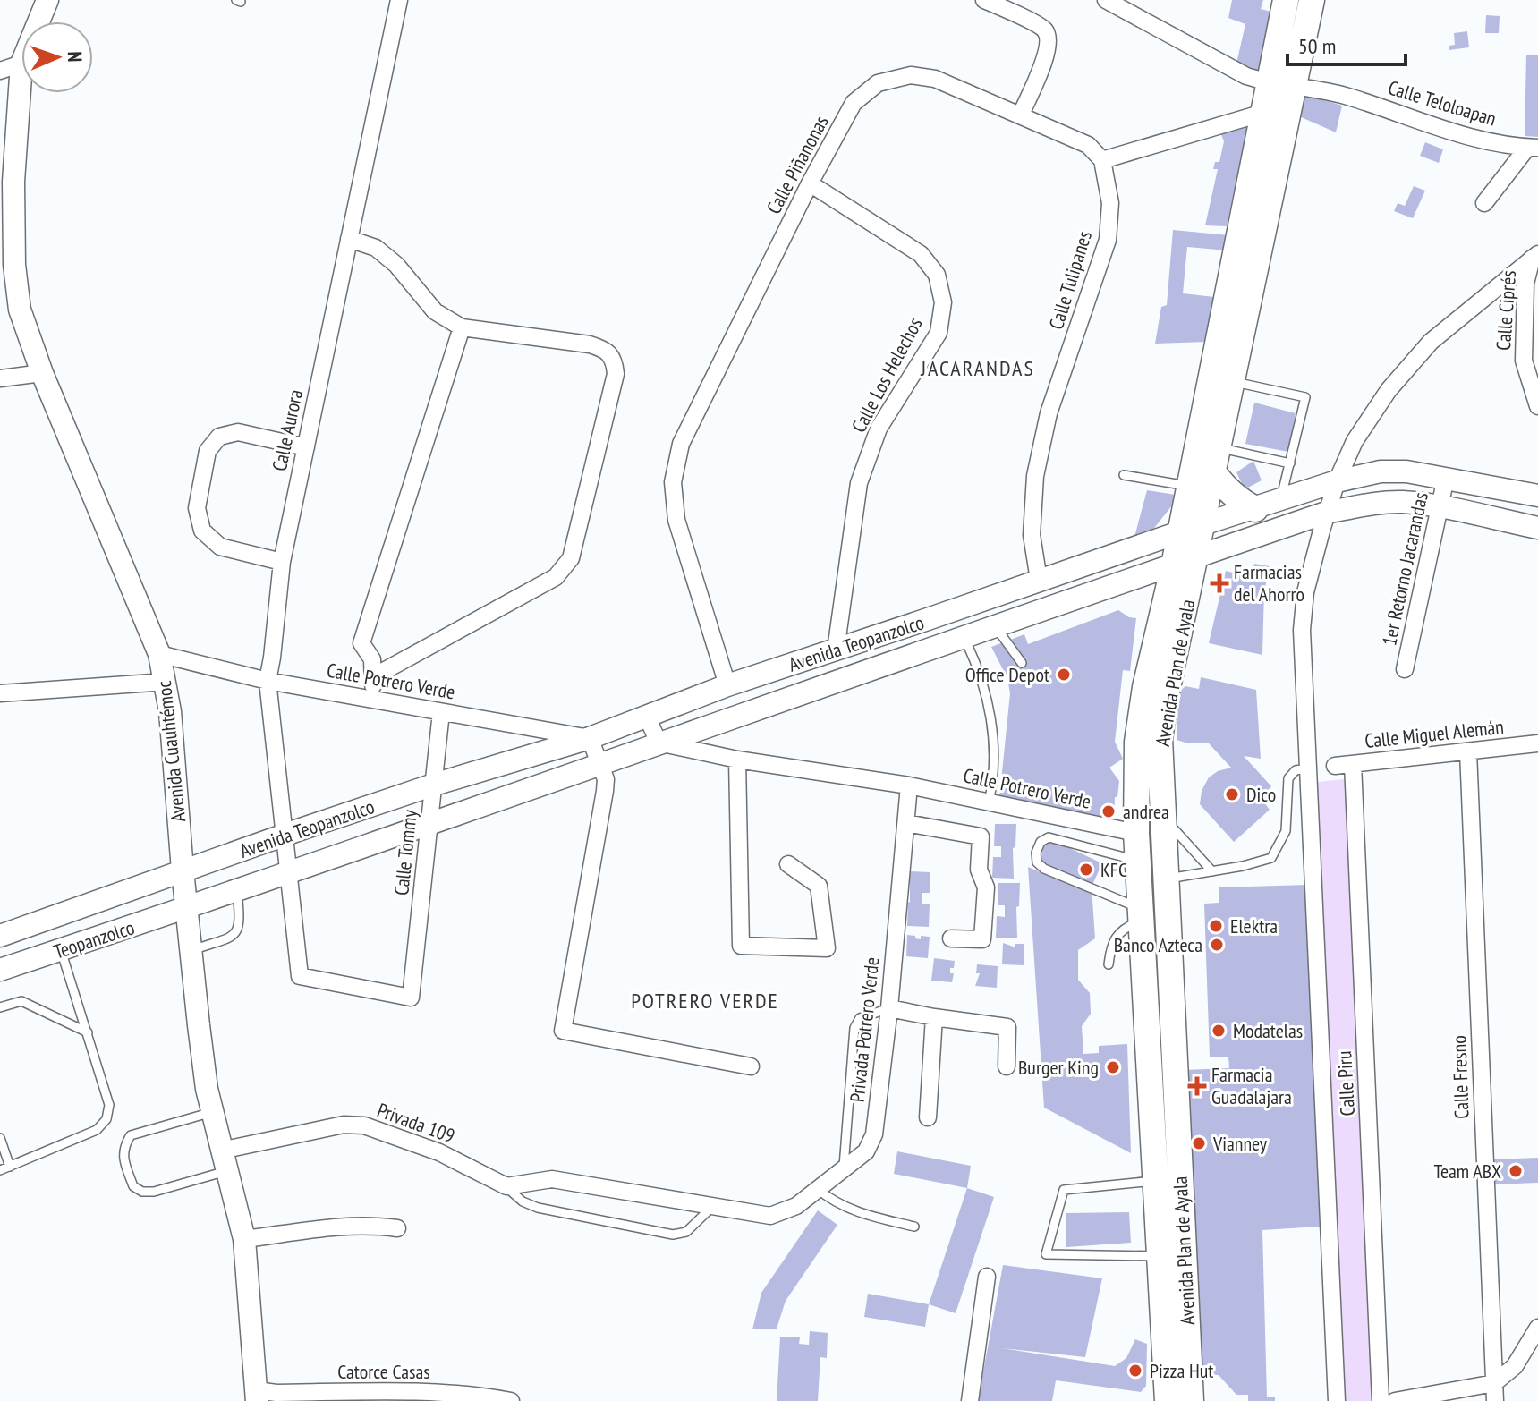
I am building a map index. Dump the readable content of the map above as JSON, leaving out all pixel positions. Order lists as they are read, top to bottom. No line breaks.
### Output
{"streets":{"main road":["Avenida Teopanzolco","Avenida Plan de Ayala","Avenida Cuauhtémoc","Teopanzolco"],"street":["Calle Teloloapan","Calle Piñanonas","Calle Tulipanes","Calle Ciprés","Calle Los Helechos","Calle Aurora","1er Retorno Jacarandas","Calle Potrero Verde","Calle Miguel Alemán","Calle Tommy","Privada Potrero Verde","Calle Fresno","Calle Piru","Privada 109","Catorce Casas"]},"crossings":[["Calle Teloloapan","Avenida Plan de Ayala"],["Calle Piñanonas","Calle Tulipanes"],["Calle Piñanonas","Calle Los Helechos"],["Calle Piñanonas","Avenida Teopanzolco"],["Calle Tulipanes","Avenida Teopanzolco"],["Calle Los Helechos","Avenida Teopanzolco"],["Calle Aurora","Avenida Teopanzolco"],["Calle Aurora","Calle Potrero Verde"],["Calle Aurora","Calle Tommy"],["1er Retorno Jacarandas","Avenida Teopanzolco"],["Avenida Teopanzolco","Avenida Plan de Ayala"],["Avenida Teopanzolco","Calle Potrero Verde"],["Avenida Teopanzolco","Avenida Cuauhtémoc"],["Avenida Teopanzolco","Calle Tommy"],["Avenida Teopanzolco","Teopanzolco"],["Avenida Plan de Ayala","Calle Potrero Verde"],["Calle Potrero Verde","Avenida Cuauhtémoc"],["Calle Potrero Verde","Calle Tommy"],["Calle Miguel Alemán","Calle Fresno"],["Calle Miguel Alemán","Calle Piru"],["Avenida Cuauhtémoc","Teopanzolco"],["Avenida Cuauhtémoc","Privada 109"],["Avenida Cuauhtémoc","Catorce Casas"]],"districts":["JACARANDAS","POTRERO VERDE"],"places":{"health":["Farmacias del Ahorro","Farmacia Guadalajara"],"other":["Office Depot","Dico","andrea","KFC","Elektra","Banco Azteca","Modatelas","Burger King","Vianney","Team ABX","Pizza Hut"]},"scale_bar":"50 m","north":"right"}
